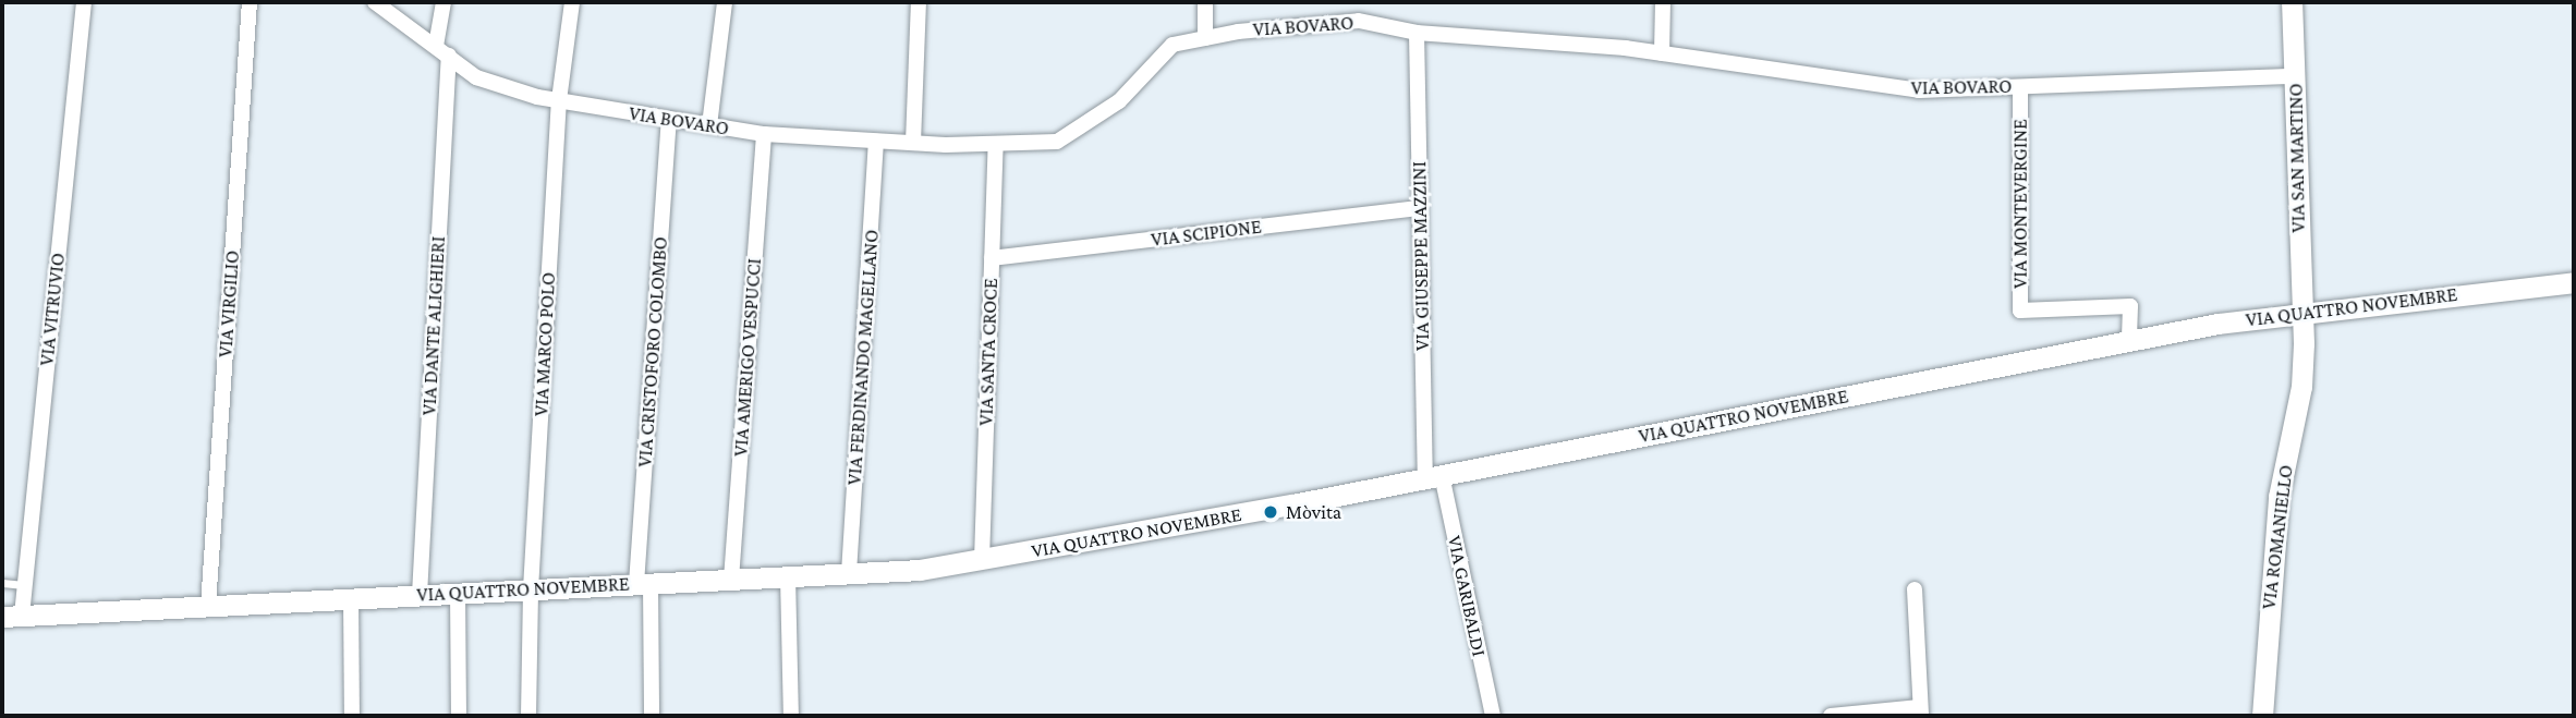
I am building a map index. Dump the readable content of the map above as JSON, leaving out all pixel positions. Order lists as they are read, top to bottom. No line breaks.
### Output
{"streets":{"street":["VIA BOVARO","VIA SAN MARTINO","VIA MONTEVERGINE","VIA SCIPIONE","VIA GIUSEPPE MAZZINI","VIA VIRGILIO","VIA QUATTRO NOVEMBRE","VIA VITRUVIO","VIA DANTE ALIGHIERI","VIA MARCO POLO","VIA CRISTOFORO COLOMBO","VIA SANTA CROCE","VIA AMERIGO VESPUCCI","VIA FERDINANDO MAGELLANO","VIA ROMANIELLO","VIA GARIBALDI"]},"crossings":[["VIA BOVARO","VIA SAN MARTINO"],["VIA BOVARO","VIA MONTEVERGINE"],["VIA BOVARO","VIA GIUSEPPE MAZZINI"],["VIA BOVARO","VIA DANTE ALIGHIERI"],["VIA BOVARO","VIA MARCO POLO"],["VIA BOVARO","VIA CRISTOFORO COLOMBO"],["VIA BOVARO","VIA SANTA CROCE"],["VIA BOVARO","VIA AMERIGO VESPUCCI"],["VIA BOVARO","VIA FERDINANDO MAGELLANO"],["VIA SAN MARTINO","VIA QUATTRO NOVEMBRE"],["VIA SAN MARTINO","VIA ROMANIELLO"],["VIA MONTEVERGINE","VIA QUATTRO NOVEMBRE"],["VIA SCIPIONE","VIA GIUSEPPE MAZZINI"],["VIA SCIPIONE","VIA SANTA CROCE"],["VIA GIUSEPPE MAZZINI","VIA QUATTRO NOVEMBRE"],["VIA GIUSEPPE MAZZINI","VIA GARIBALDI"],["VIA VIRGILIO","VIA QUATTRO NOVEMBRE"],["VIA QUATTRO NOVEMBRE","VIA VITRUVIO"],["VIA QUATTRO NOVEMBRE","VIA DANTE ALIGHIERI"],["VIA QUATTRO NOVEMBRE","VIA MARCO POLO"],["VIA QUATTRO NOVEMBRE","VIA CRISTOFORO COLOMBO"],["VIA QUATTRO NOVEMBRE","VIA SANTA CROCE"],["VIA QUATTRO NOVEMBRE","VIA AMERIGO VESPUCCI"],["VIA QUATTRO NOVEMBRE","VIA FERDINANDO MAGELLANO"],["VIA QUATTRO NOVEMBRE","VIA ROMANIELLO"],["VIA QUATTRO NOVEMBRE","VIA GARIBALDI"]],"places":["Mòvita"]}
